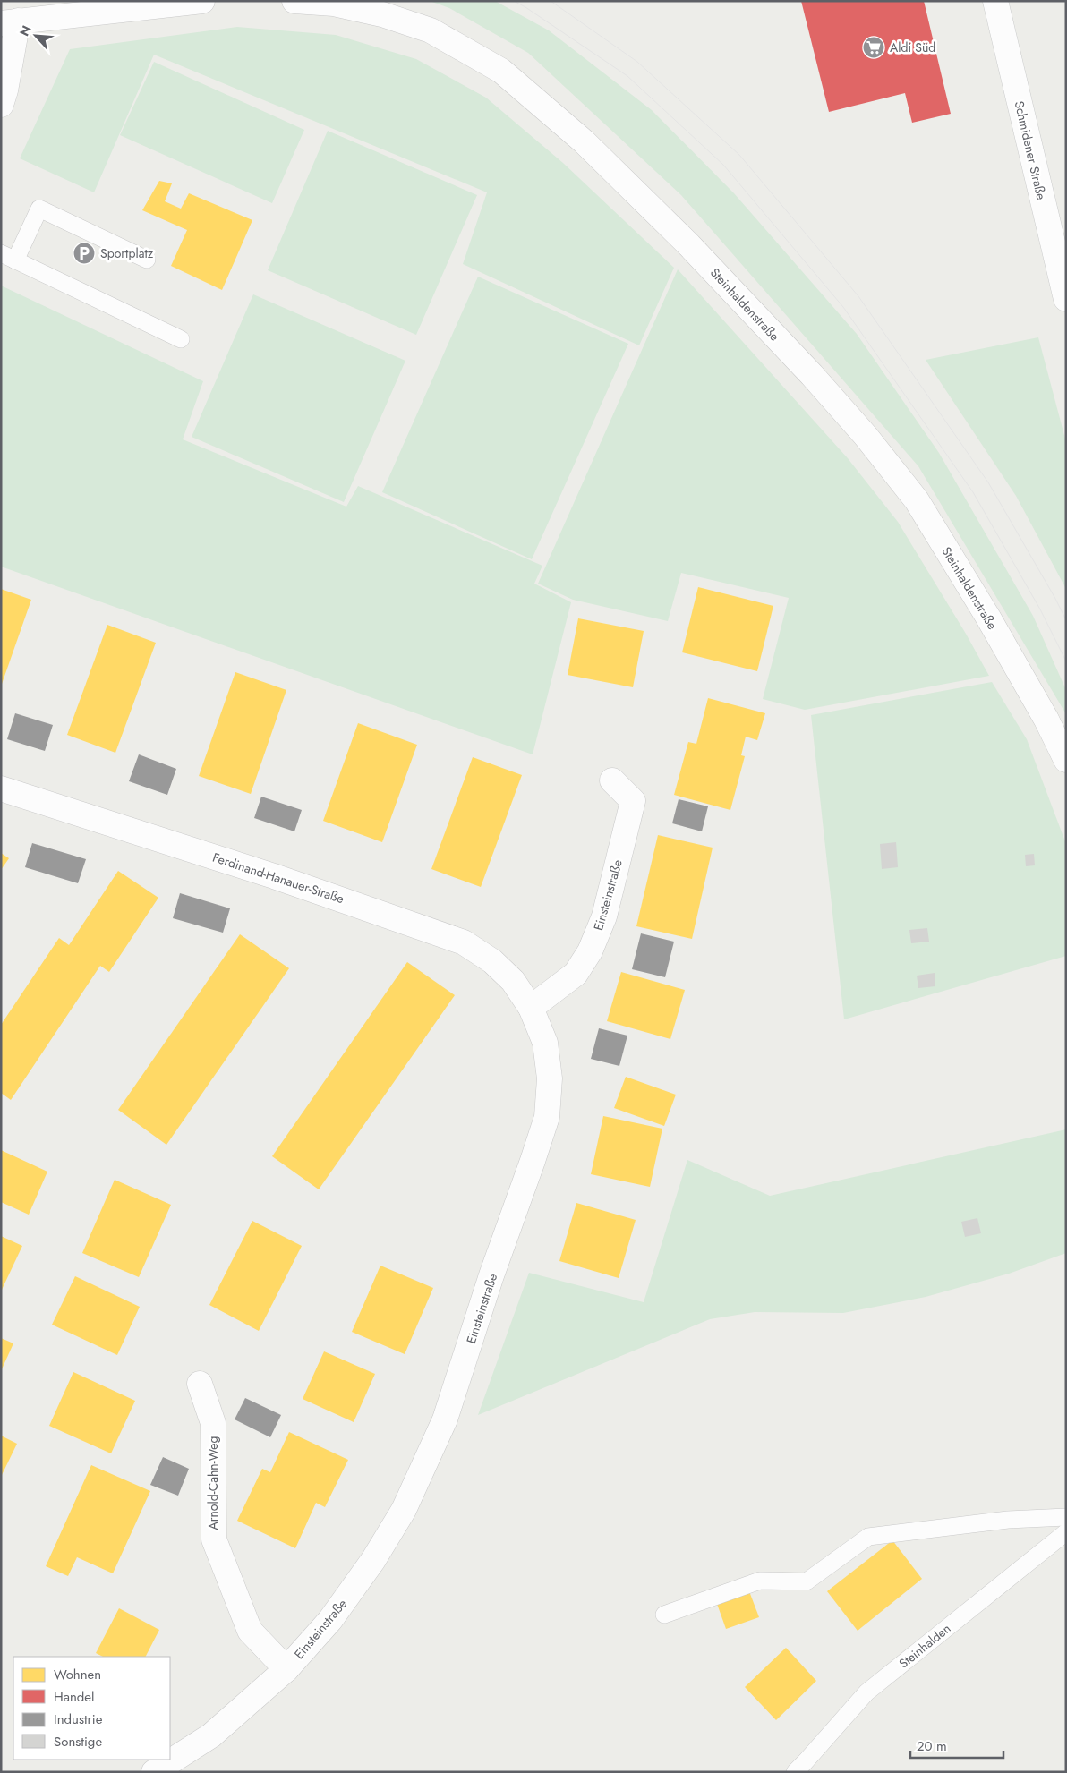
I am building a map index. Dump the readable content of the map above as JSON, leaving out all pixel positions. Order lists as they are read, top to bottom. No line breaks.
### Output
{"streets":{"street":["Schmidener Straße","Steinhaldenstraße","Ferdinand-Hanauer-Straße","Einsteinstraße","Arnold-Cahn-Weg"],"lane":["Steinhalden"]},"crossings":[["Ferdinand-Hanauer-Straße","Einsteinstraße"],["Einsteinstraße","Arnold-Cahn-Weg"]],"places":{"supermarket":["Aldi Süd"],"parking":["Sportplatz"]},"legend":["Wohnen","Handel","Industrie","Sonstige"],"scale_bar":"20 m","north":"top left"}
